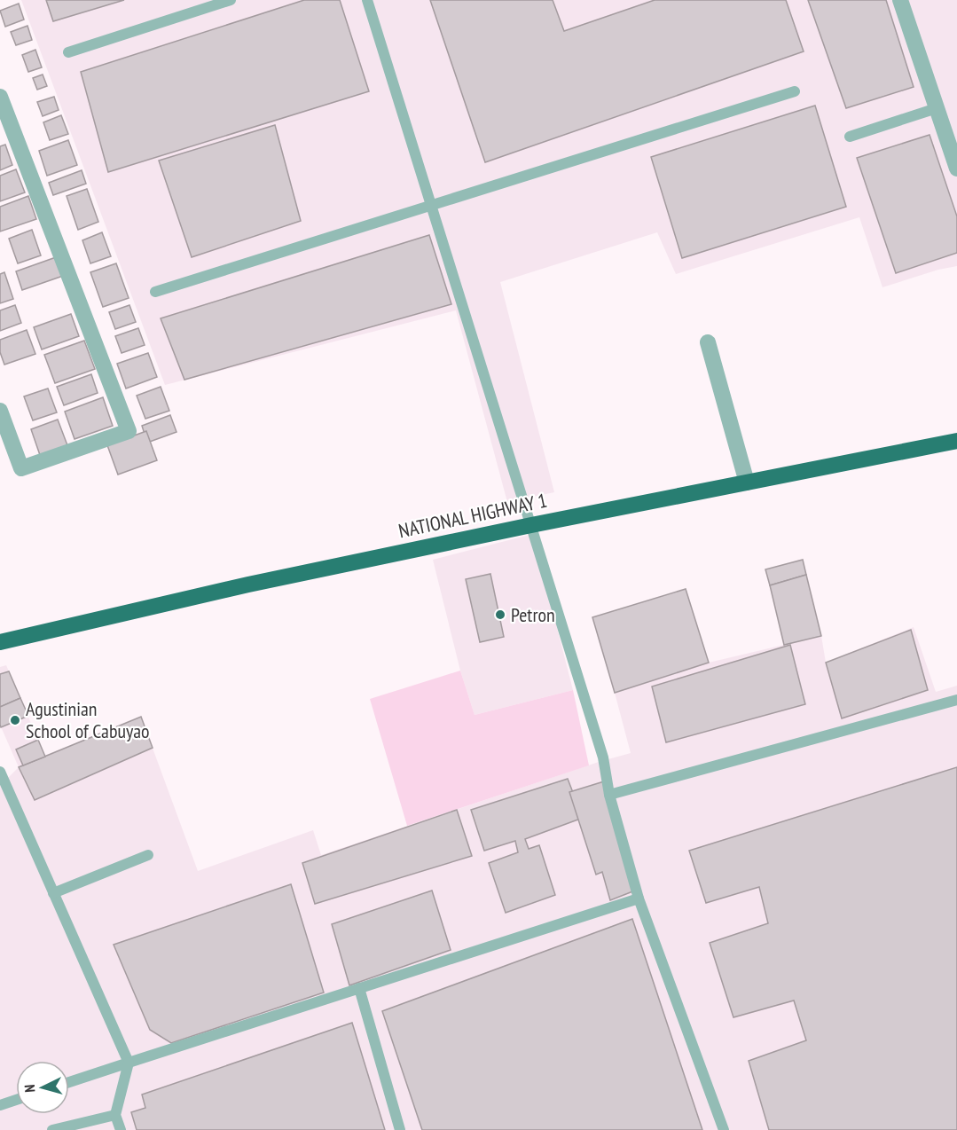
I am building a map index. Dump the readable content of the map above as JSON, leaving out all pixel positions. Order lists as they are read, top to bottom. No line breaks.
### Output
{"streets":{"highway":["NATIONAL HIGHWAY 1"]},"places":["Petron","Agustinian School of Cabuyao"],"north":"left"}
